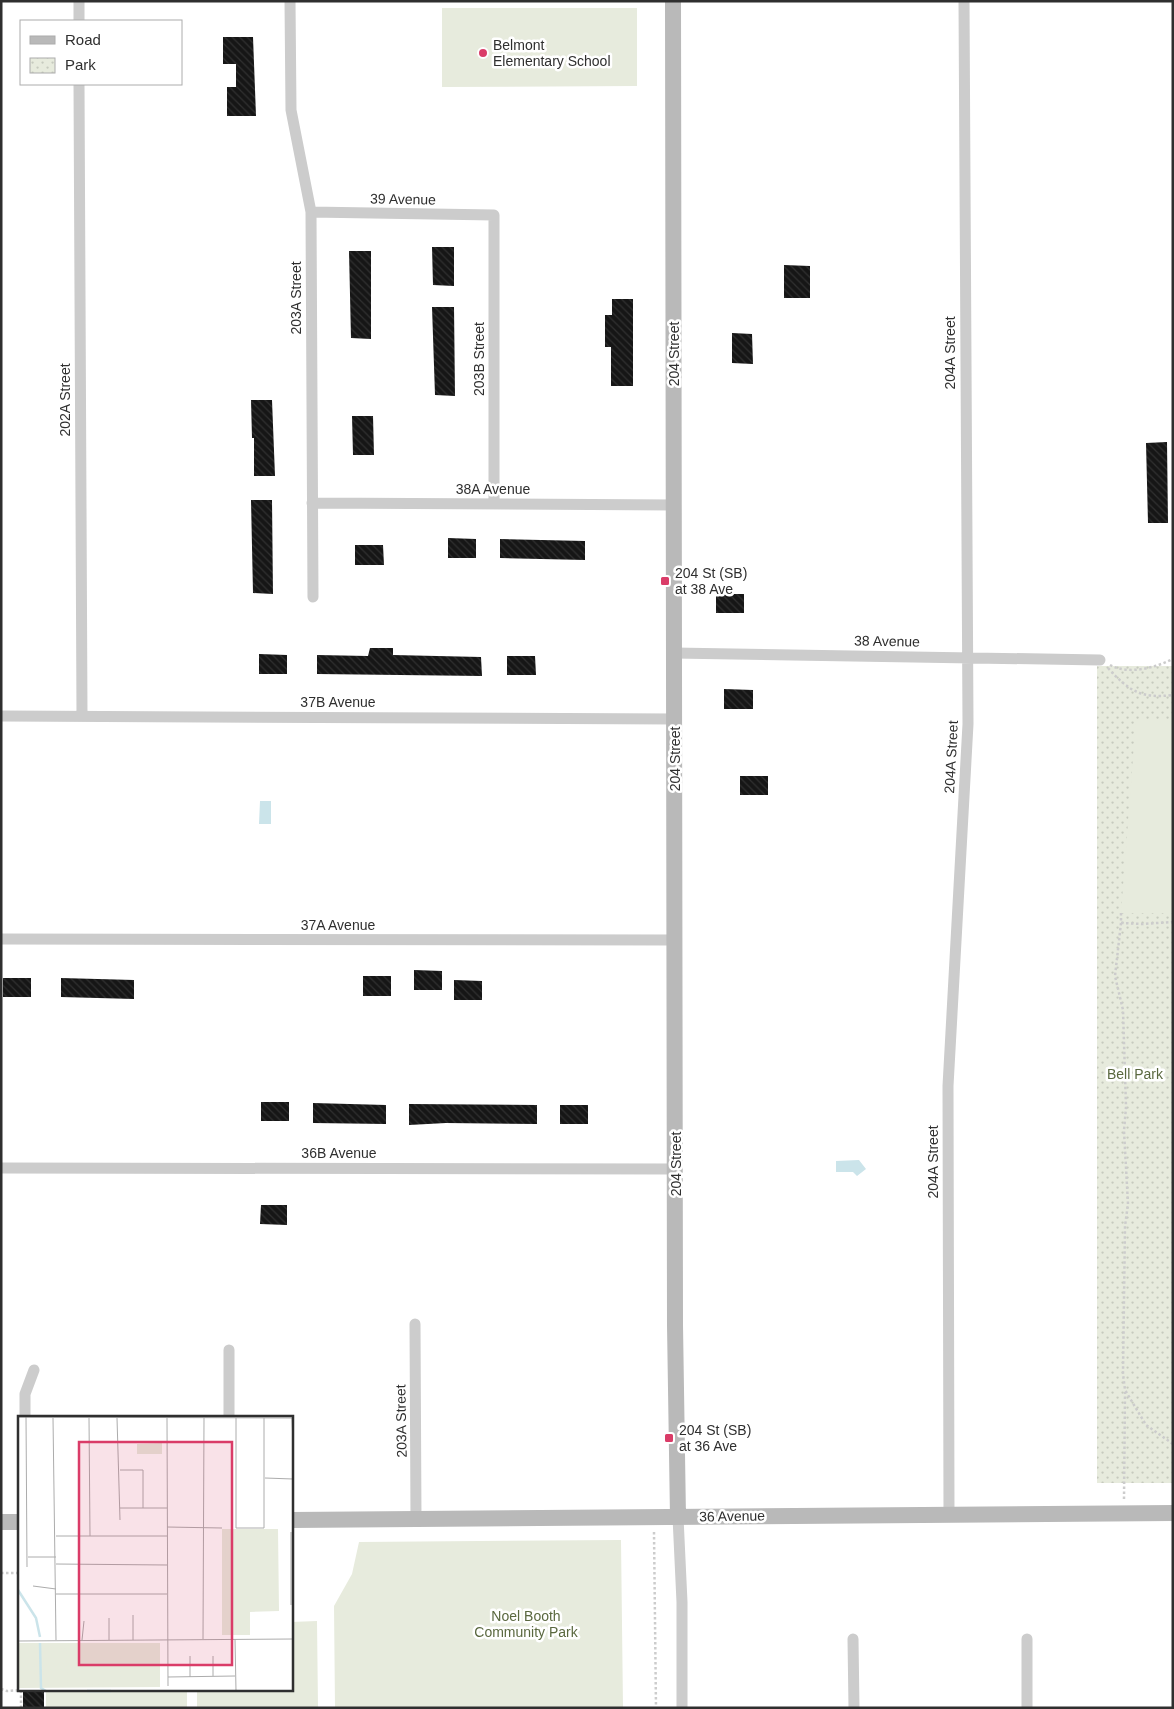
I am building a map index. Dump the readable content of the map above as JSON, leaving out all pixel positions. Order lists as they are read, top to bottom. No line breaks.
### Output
{"streets":{"street":["39 Avenue","203A Street","204A Street","204 Street","203B Street","202A Street","38A Avenue","38 Avenue","37B Avenue","37A Avenue","36B Avenue","36 Avenue"]},"crossings":[["39 Avenue","203A Street"],["39 Avenue","203B Street"],["203A Street","38A Avenue"],["203A Street","36 Avenue"],["204A Street","38 Avenue"],["204A Street","36 Avenue"],["204 Street","38A Avenue"],["204 Street","38 Avenue"],["204 Street","37B Avenue"],["204 Street","37A Avenue"],["204 Street","36B Avenue"],["204 Street","36 Avenue"],["203B Street","38A Avenue"],["202A Street","37B Avenue"]],"parks":["Bell Park","Noel Booth Community Park"],"places":{"other":["Belmont Elementary School"],"transit":["204 St (SB) at 38 Ave","204 St (SB) at 36 Ave"]},"legend":["Road","Park"]}
